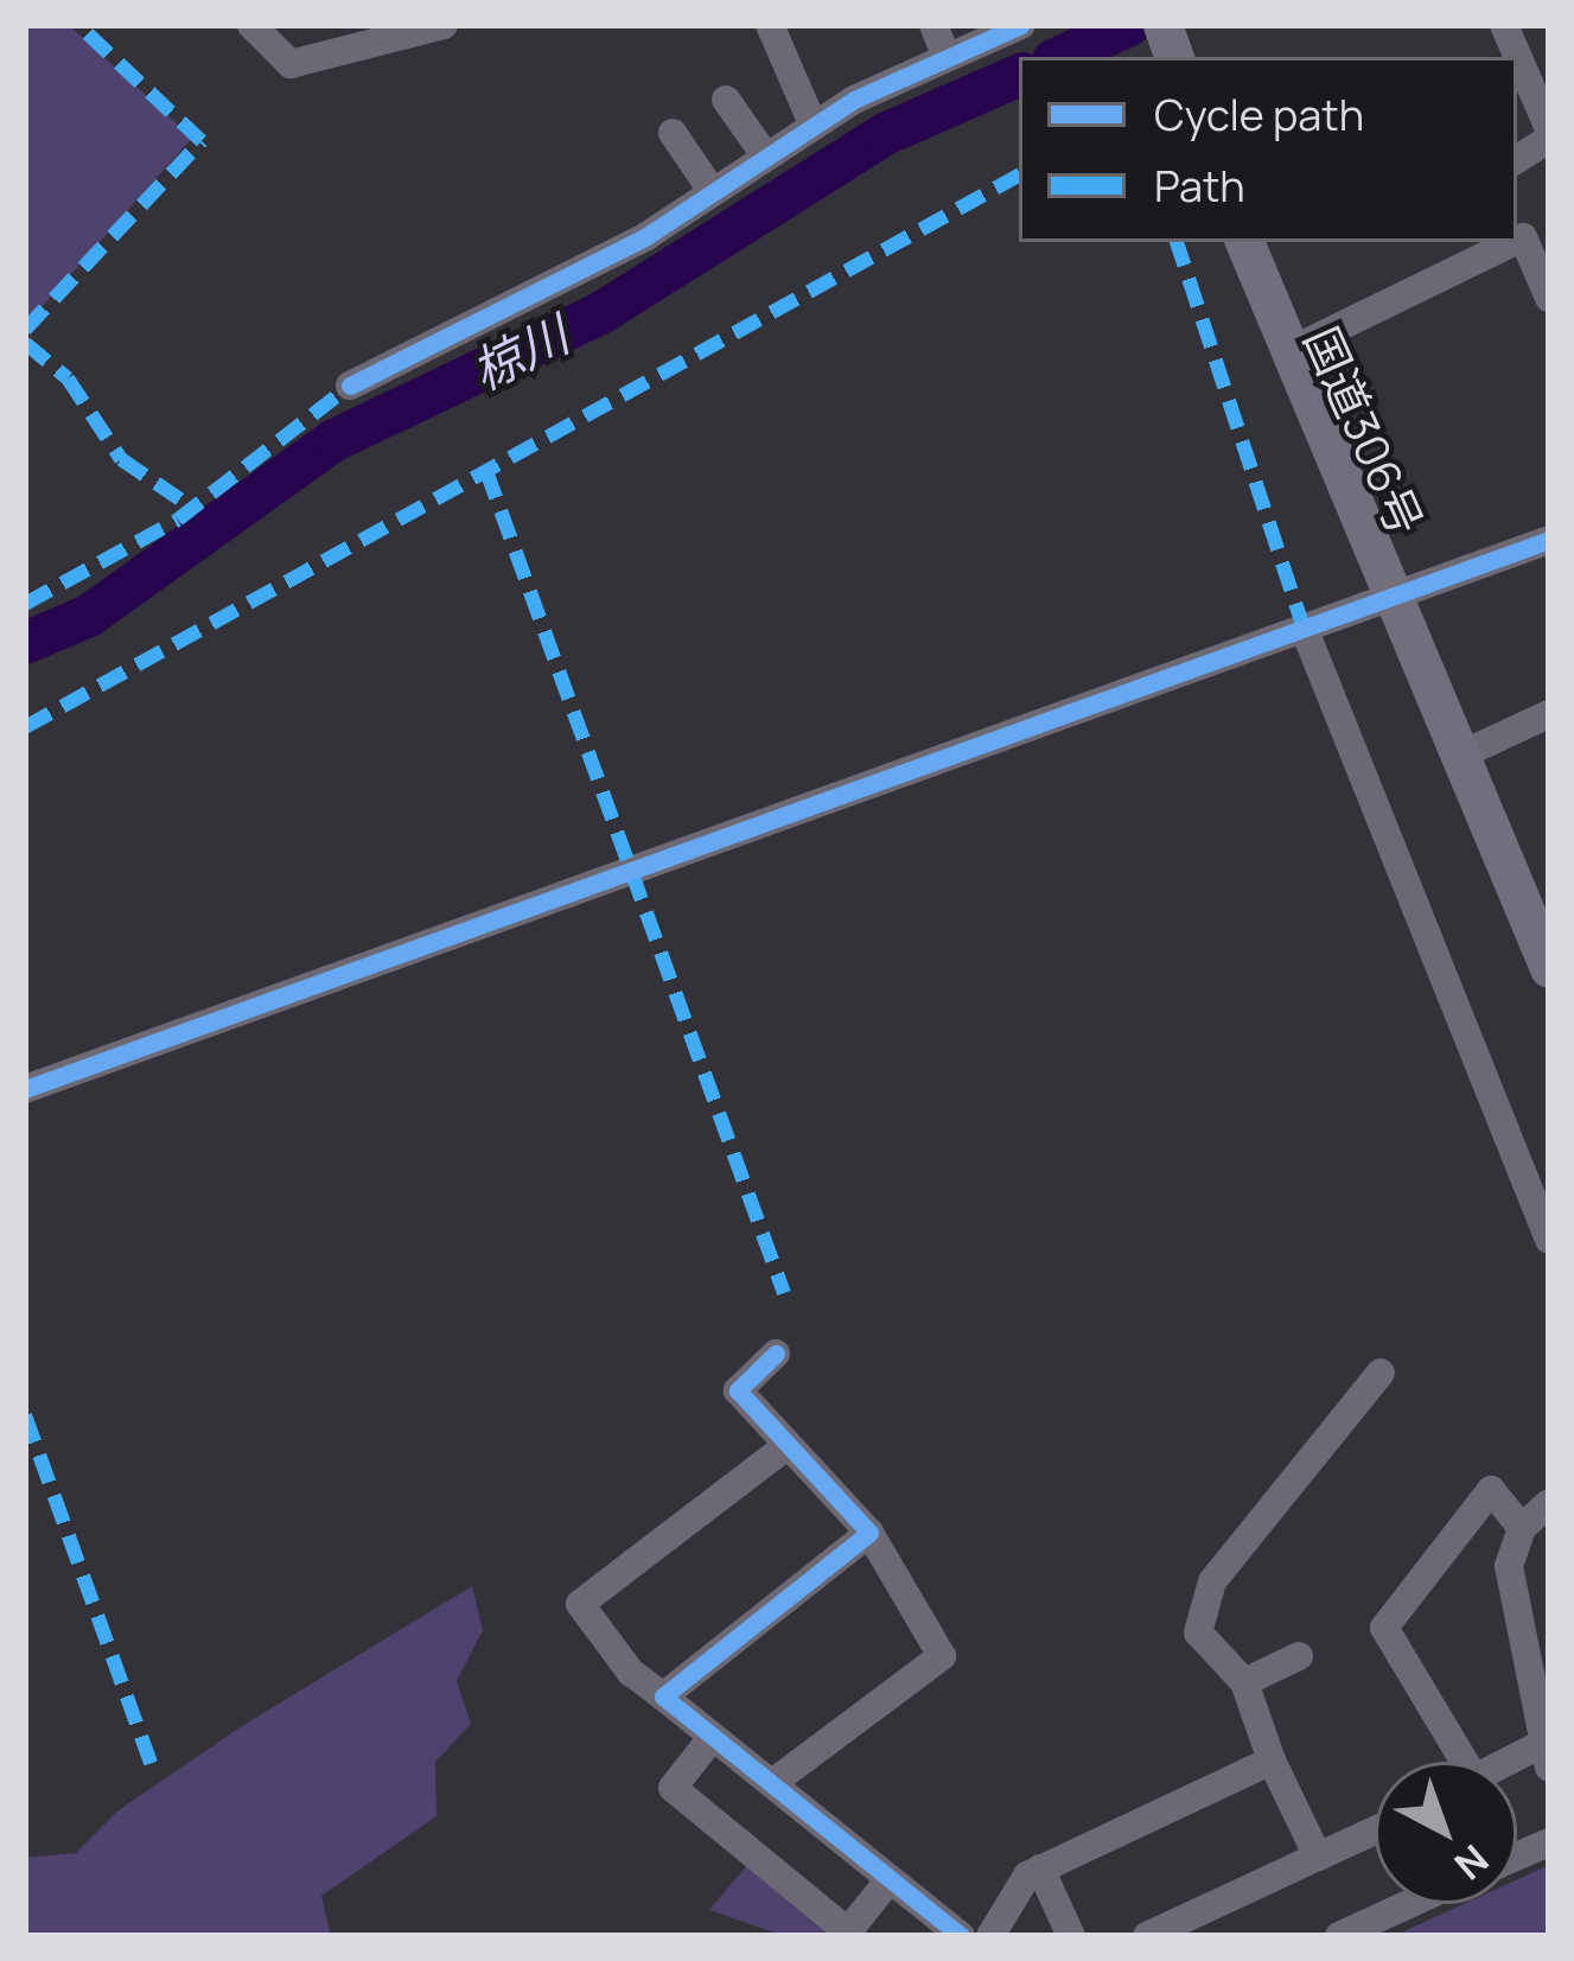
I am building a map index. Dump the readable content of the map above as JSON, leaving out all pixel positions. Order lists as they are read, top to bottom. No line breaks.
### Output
{"streets":{"highway":["国道306号"]},"water":["椋川"],"legend":["Cycle path","Path"],"north":"bottom right"}
